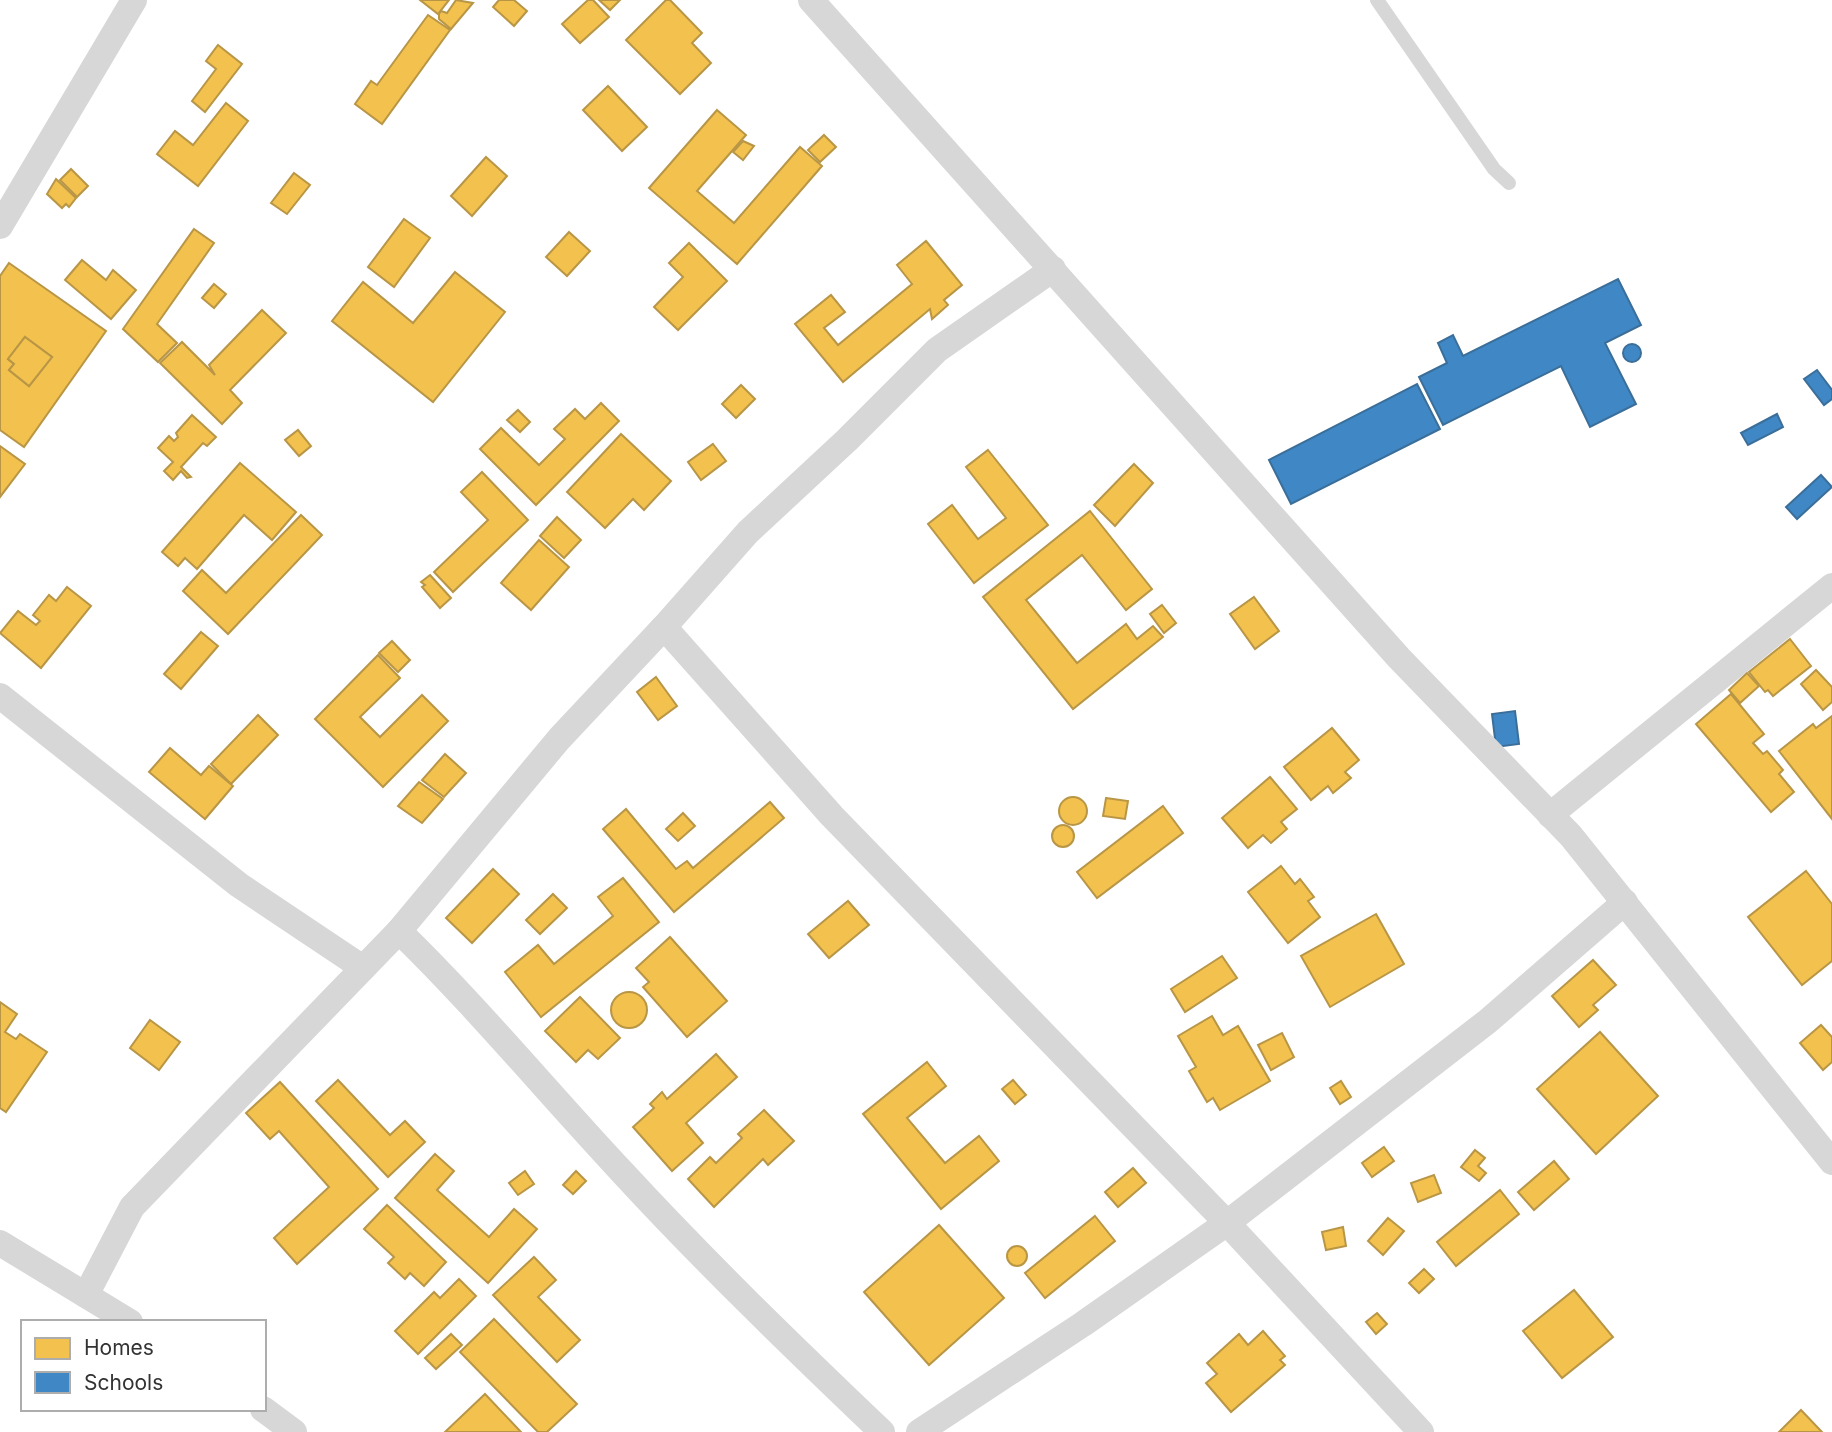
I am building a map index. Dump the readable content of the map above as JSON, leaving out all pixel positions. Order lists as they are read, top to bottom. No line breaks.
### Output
{"legend":["Homes","Schools"]}
